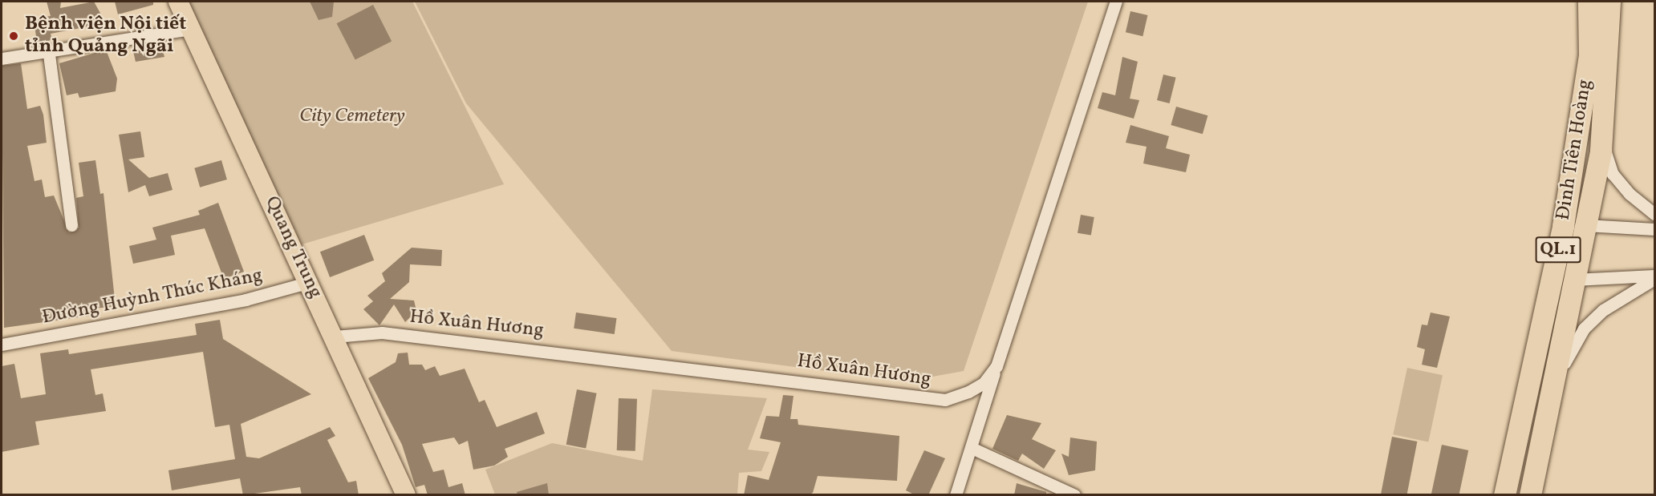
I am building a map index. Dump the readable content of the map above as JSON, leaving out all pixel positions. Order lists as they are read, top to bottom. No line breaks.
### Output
{"streets":{"highway":["Đinh Tiên Hoàng","QL.1"],"main road":["Quang Trung"],"street":["Đường Huỳnh Thúc Kháng","Hồ Xuân Hương"]},"crossings":[["Quang Trung","Đường Huỳnh Thúc Kháng"],["Quang Trung","Hồ Xuân Hương"]],"parks":["City Cemetery"],"places":["Bệnh viện Nội tiết tỉnh Quảng Ngãi"]}
